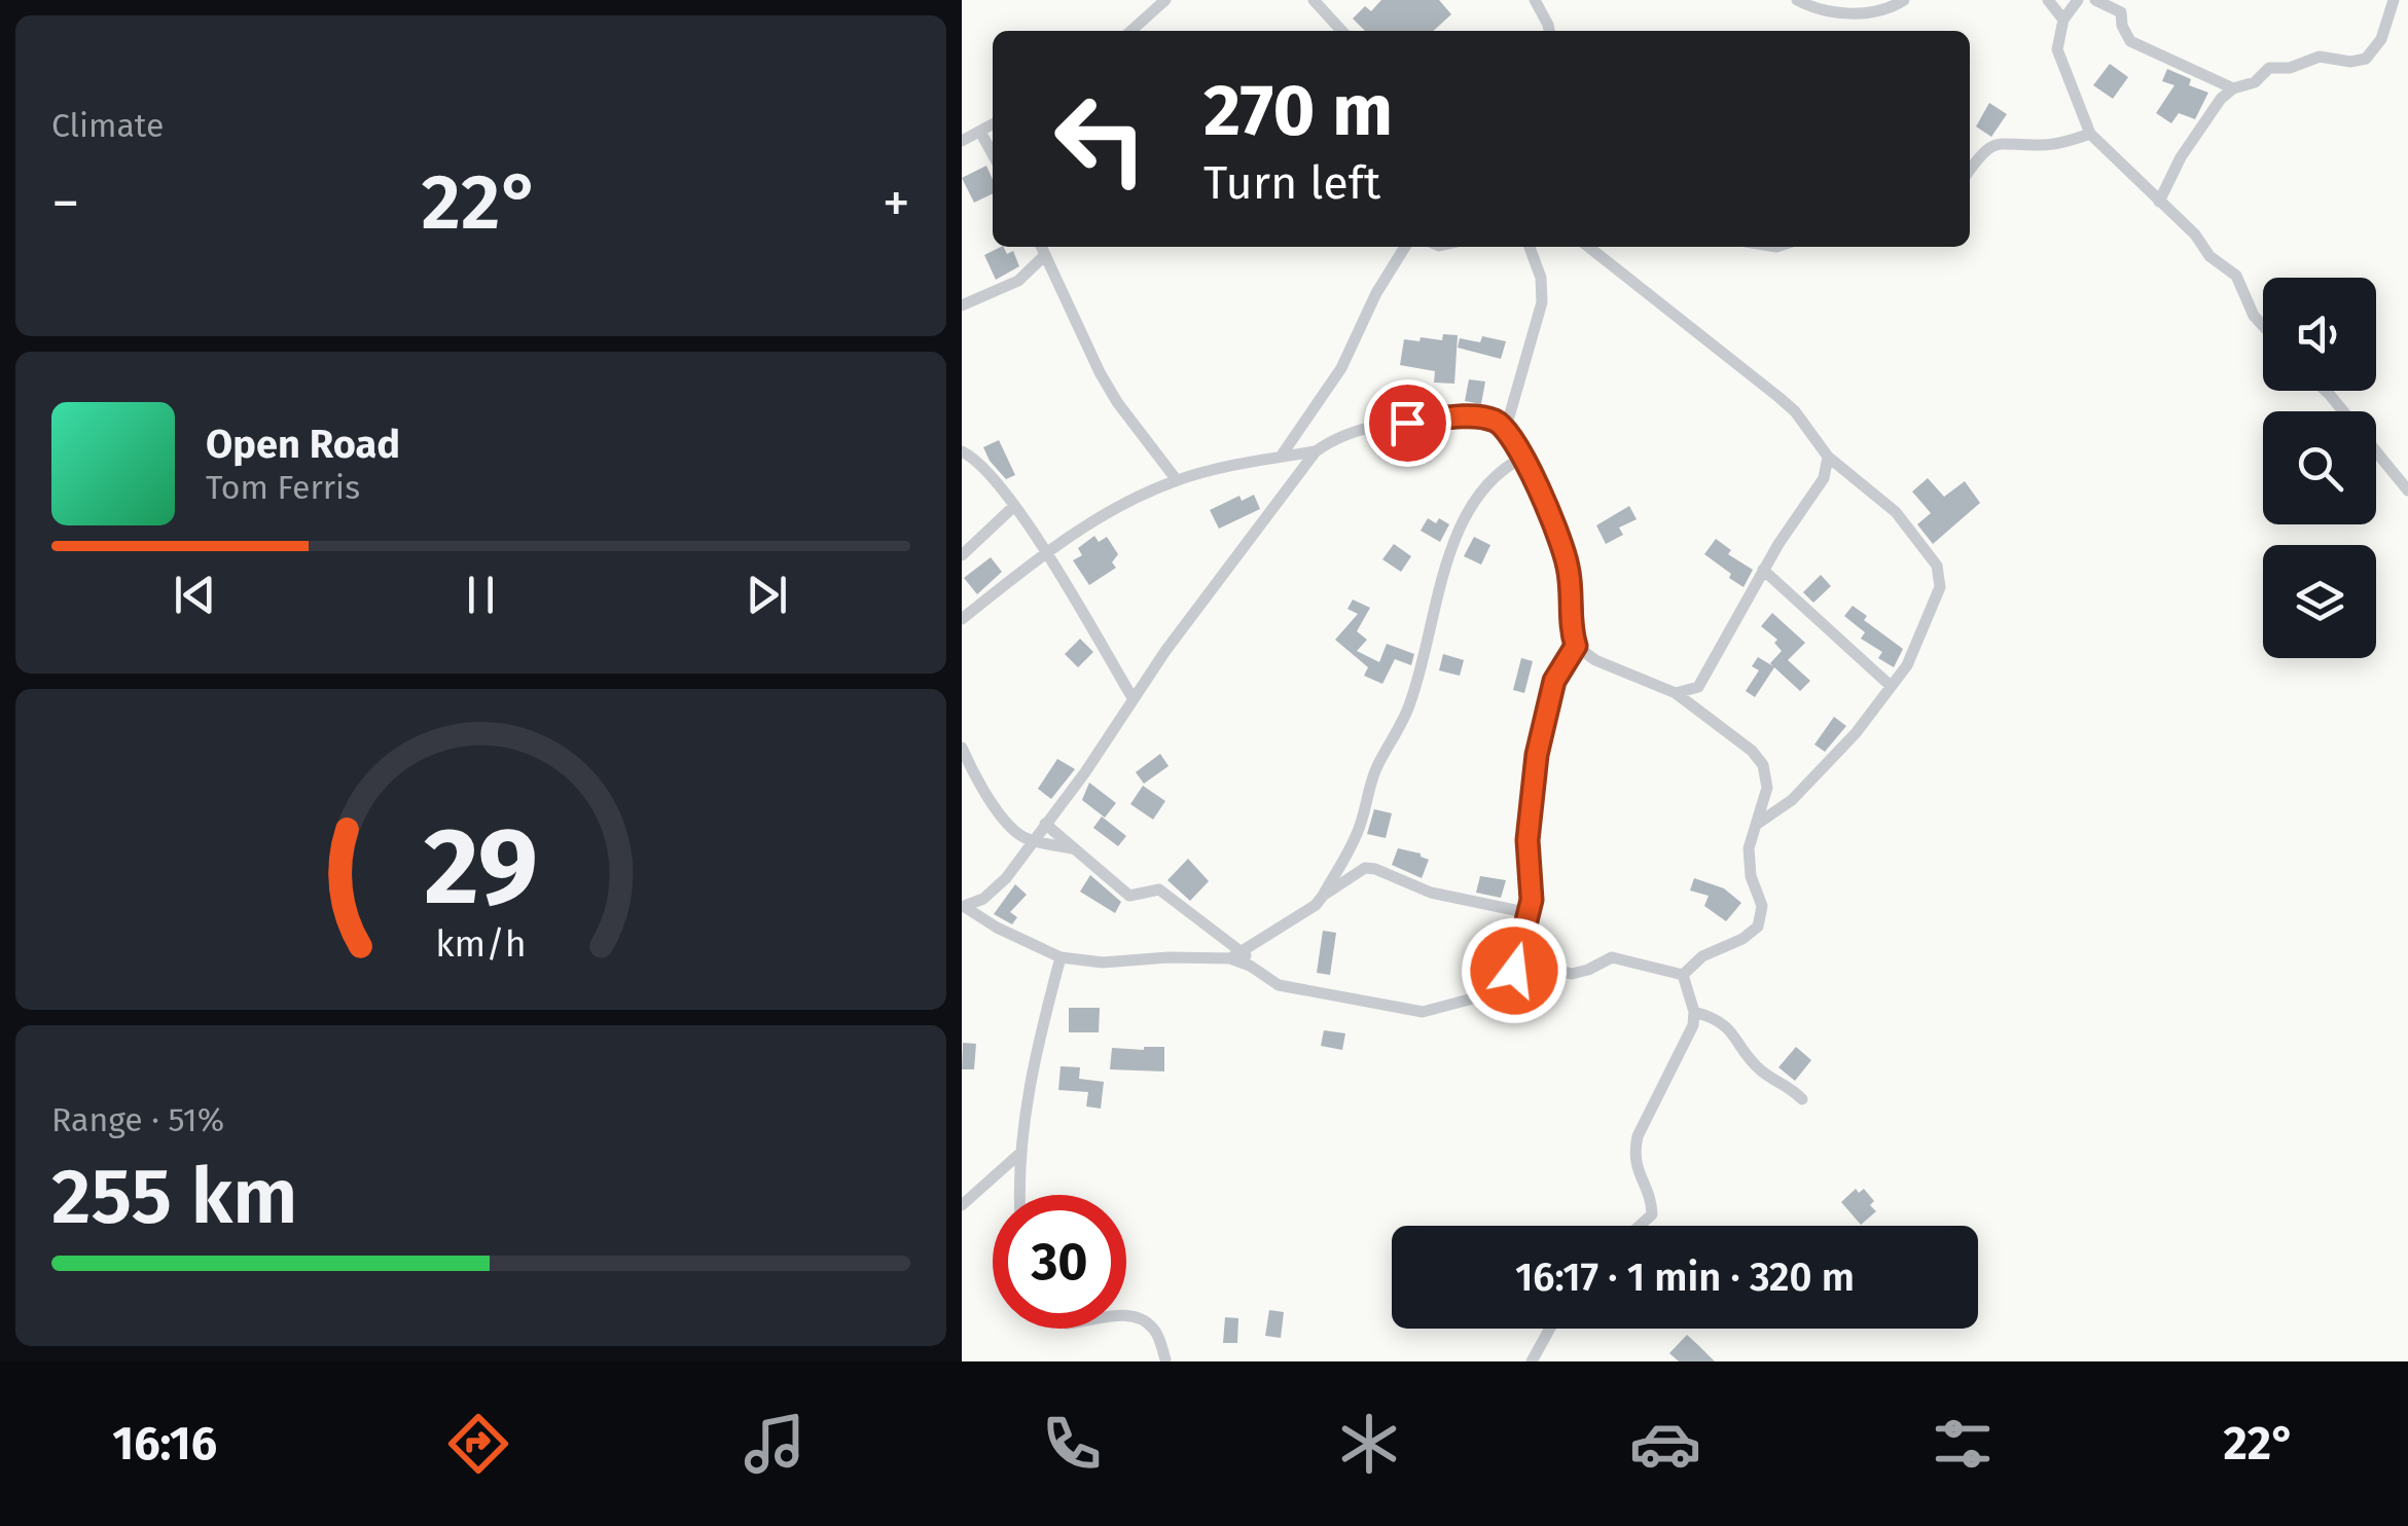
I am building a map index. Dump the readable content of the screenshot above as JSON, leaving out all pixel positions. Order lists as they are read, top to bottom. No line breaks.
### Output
{"page":{"tile":["Climate",["Range · 51%","255 km"]],"turn":["270 m","Turn left"],"heat":["−","22°","+"],"song":["Open Road","Tom Ferris"],"limit":"30","trip":"16:17 · 1 min · 320 m","tabs":["16:16","22°"],"gauge":["29","km/h"]}}
